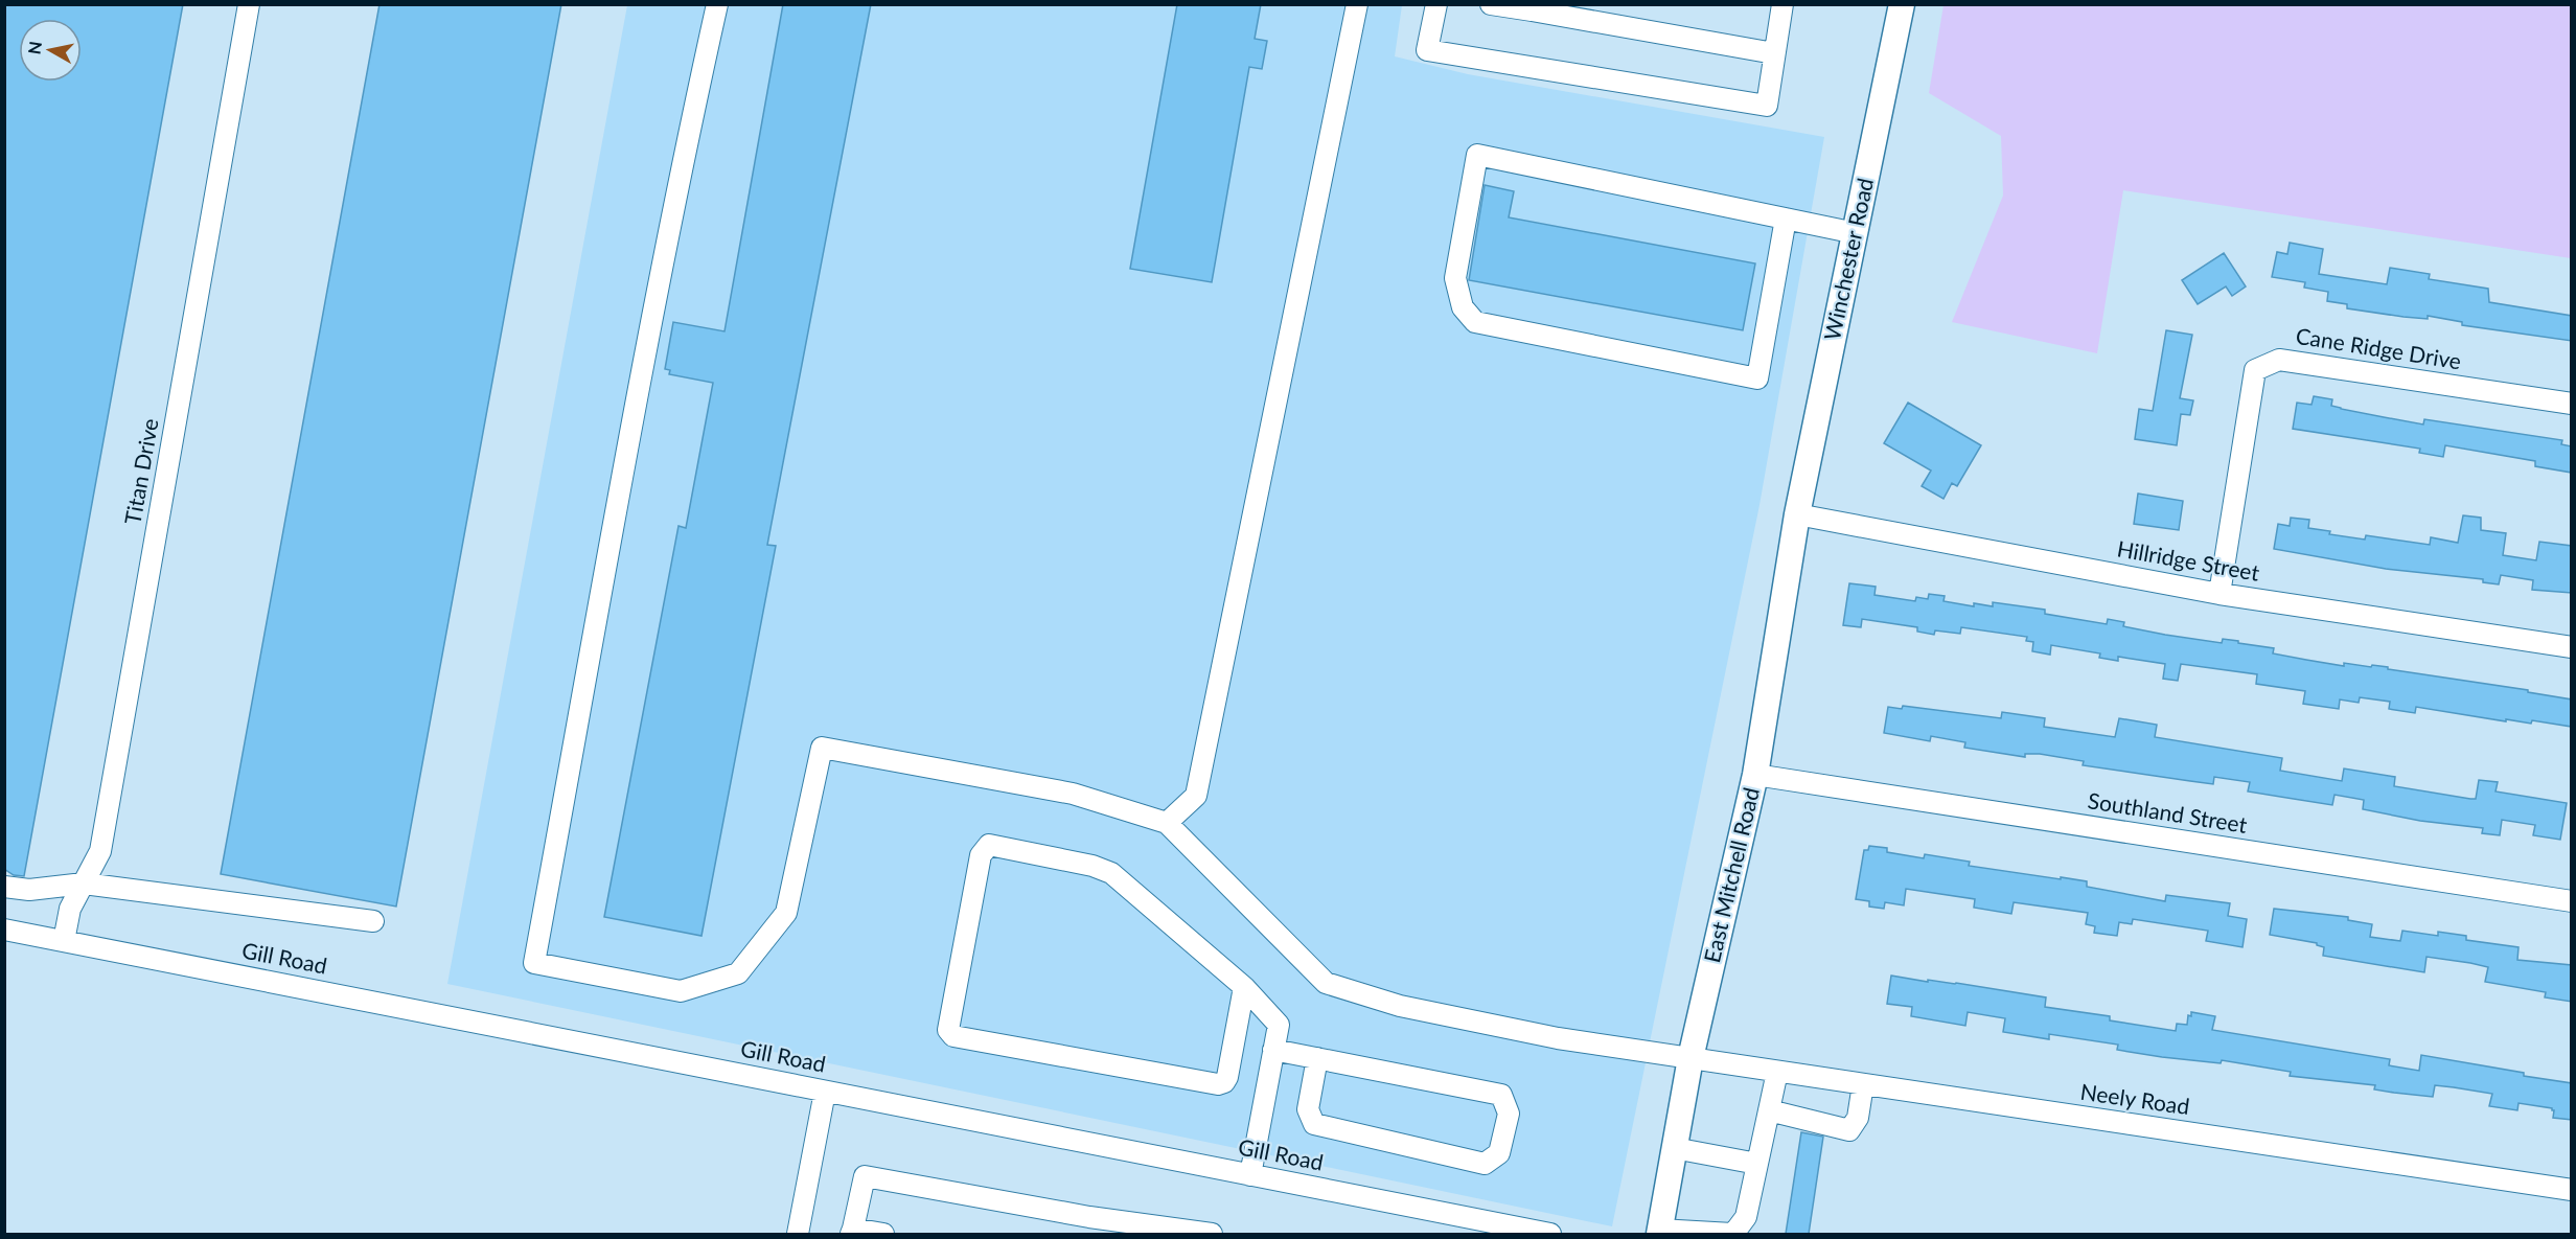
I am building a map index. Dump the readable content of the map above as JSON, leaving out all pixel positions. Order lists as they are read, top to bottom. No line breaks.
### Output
{"streets":{"main road":["Winchester Road","East Mitchell Road"],"street":["Cane Ridge Drive","Titan Drive","Hillridge Street","Southland Street","Gill Road","Neely Road"]},"crossings":[["Winchester Road","Hillridge Street"],["Winchester Road","East Mitchell Road"],["Cane Ridge Drive","Hillridge Street"],["Titan Drive","Gill Road"],["Hillridge Street","East Mitchell Road"],["Southland Street","East Mitchell Road"],["East Mitchell Road","Neely Road"]],"north":"left"}
